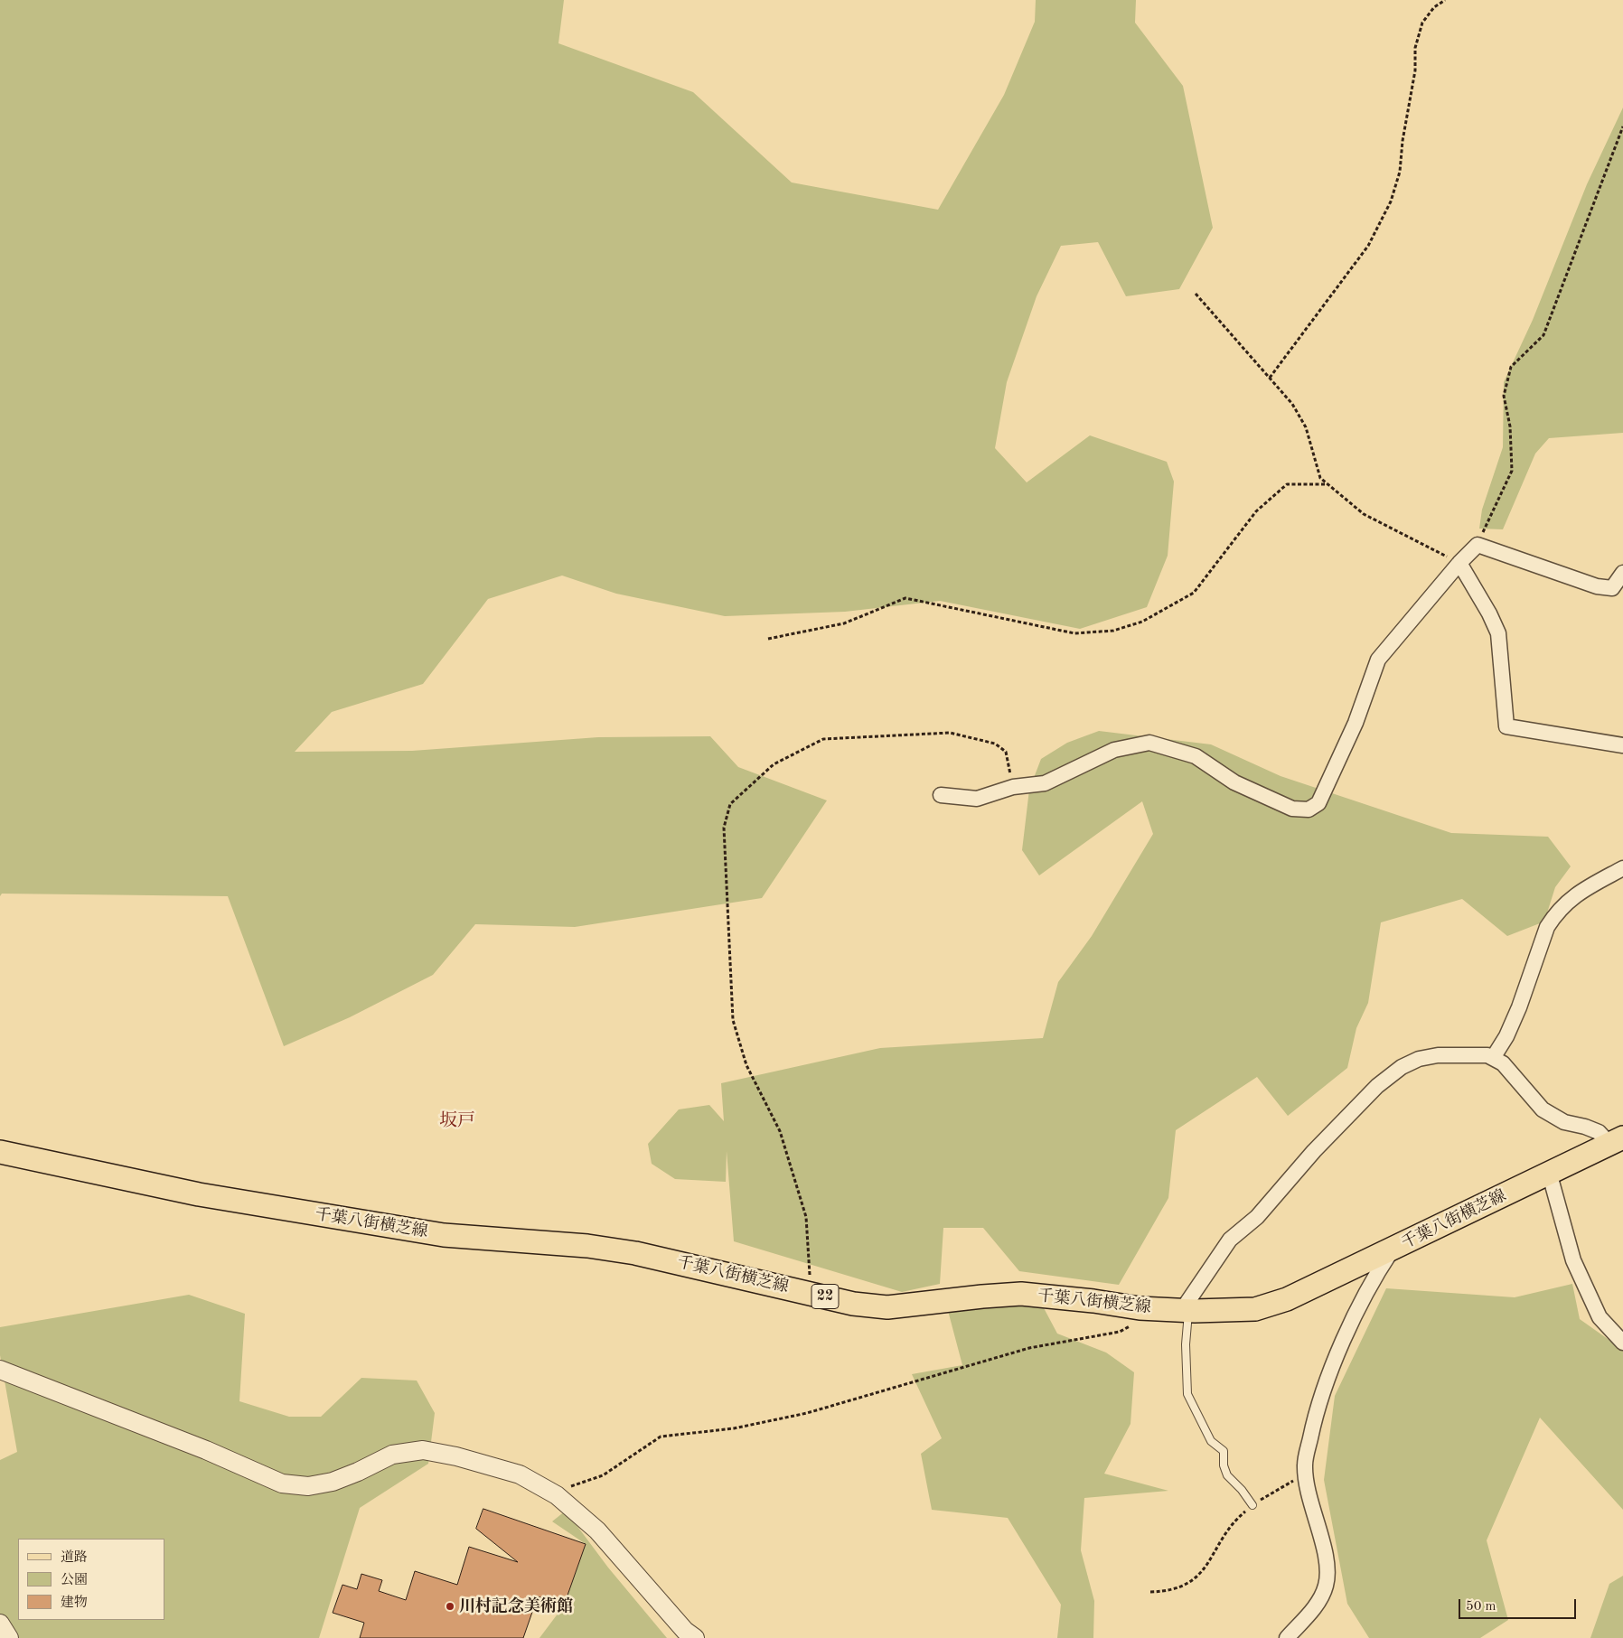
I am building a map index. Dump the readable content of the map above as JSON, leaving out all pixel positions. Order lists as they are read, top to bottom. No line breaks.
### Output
{"streets":{"main road":["千葉八街横芝線","22"]},"districts":["坂戸"],"places":["川村記念美術館"],"legend":["道路","公園","建物"],"scale_bar":"50 m"}
